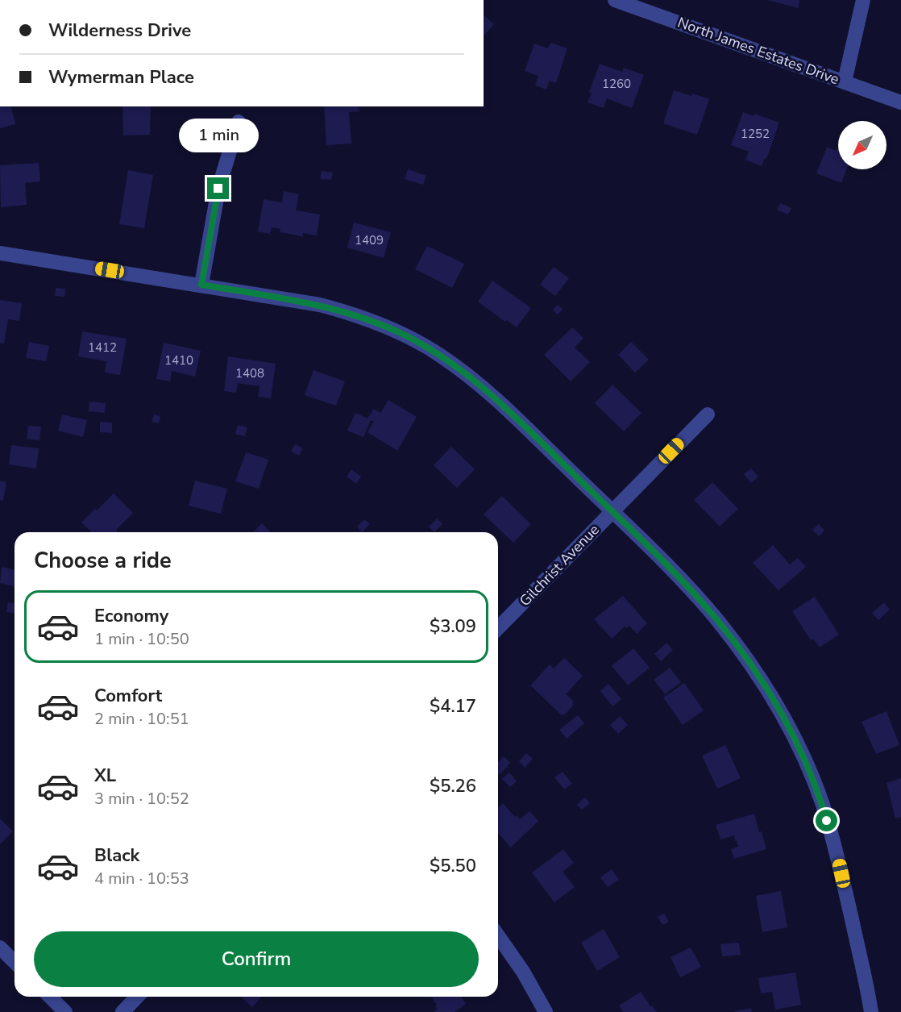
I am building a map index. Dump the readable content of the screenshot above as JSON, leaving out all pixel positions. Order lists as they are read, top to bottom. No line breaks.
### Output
{"streets":{"street":["North James Estates Drive","Gilchrist Avenue"]},"house_numbers":["1260","1252","1409","1412","1410","1408"],"north":"bottom left","page":{"banner":["Wilderness Drive","Wymerman Place"],"bubble":"1 min","heading":"Choose a ride","list":[{"name":"Economy","note":"1 min · 10:50","value":"$3.09"},{"name":"Comfort","note":"2 min · 10:51","value":"$4.17"},{"name":"XL","note":"3 min · 10:52","value":"$5.26"},{"name":"Black","note":"4 min · 10:53","value":"$5.50"}],"buttons":"Confirm"}}
